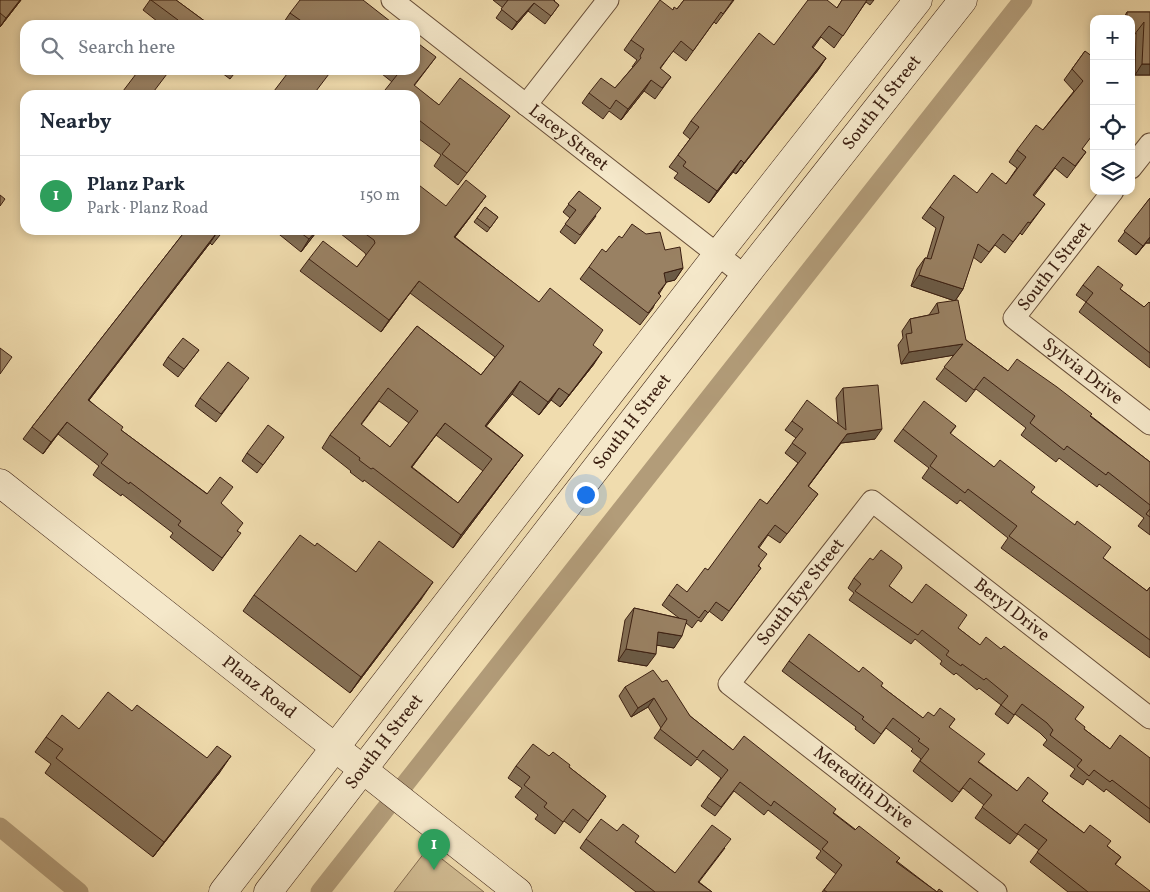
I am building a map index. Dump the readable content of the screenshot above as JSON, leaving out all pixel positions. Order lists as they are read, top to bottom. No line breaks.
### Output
{"streets":{"street":["South H Street","Lacey Street","South I Street","Sylvia Drive","South Eye Street","Beryl Drive","Planz Road","Meredith Drive"]},"crossings":[["South H Street","Lacey Street"],["South H Street","Planz Road"],["South I Street","Sylvia Drive"],["South Eye Street","Beryl Drive"],["South Eye Street","Meredith Drive"]],"page":{"map_buttons":["+","−"],"search":"Search here","heading":"Nearby","list":[{"mark":"1","name":"Planz Park","note":"Park · Planz Road","value":"150 m"}],"pins":"1"}}
